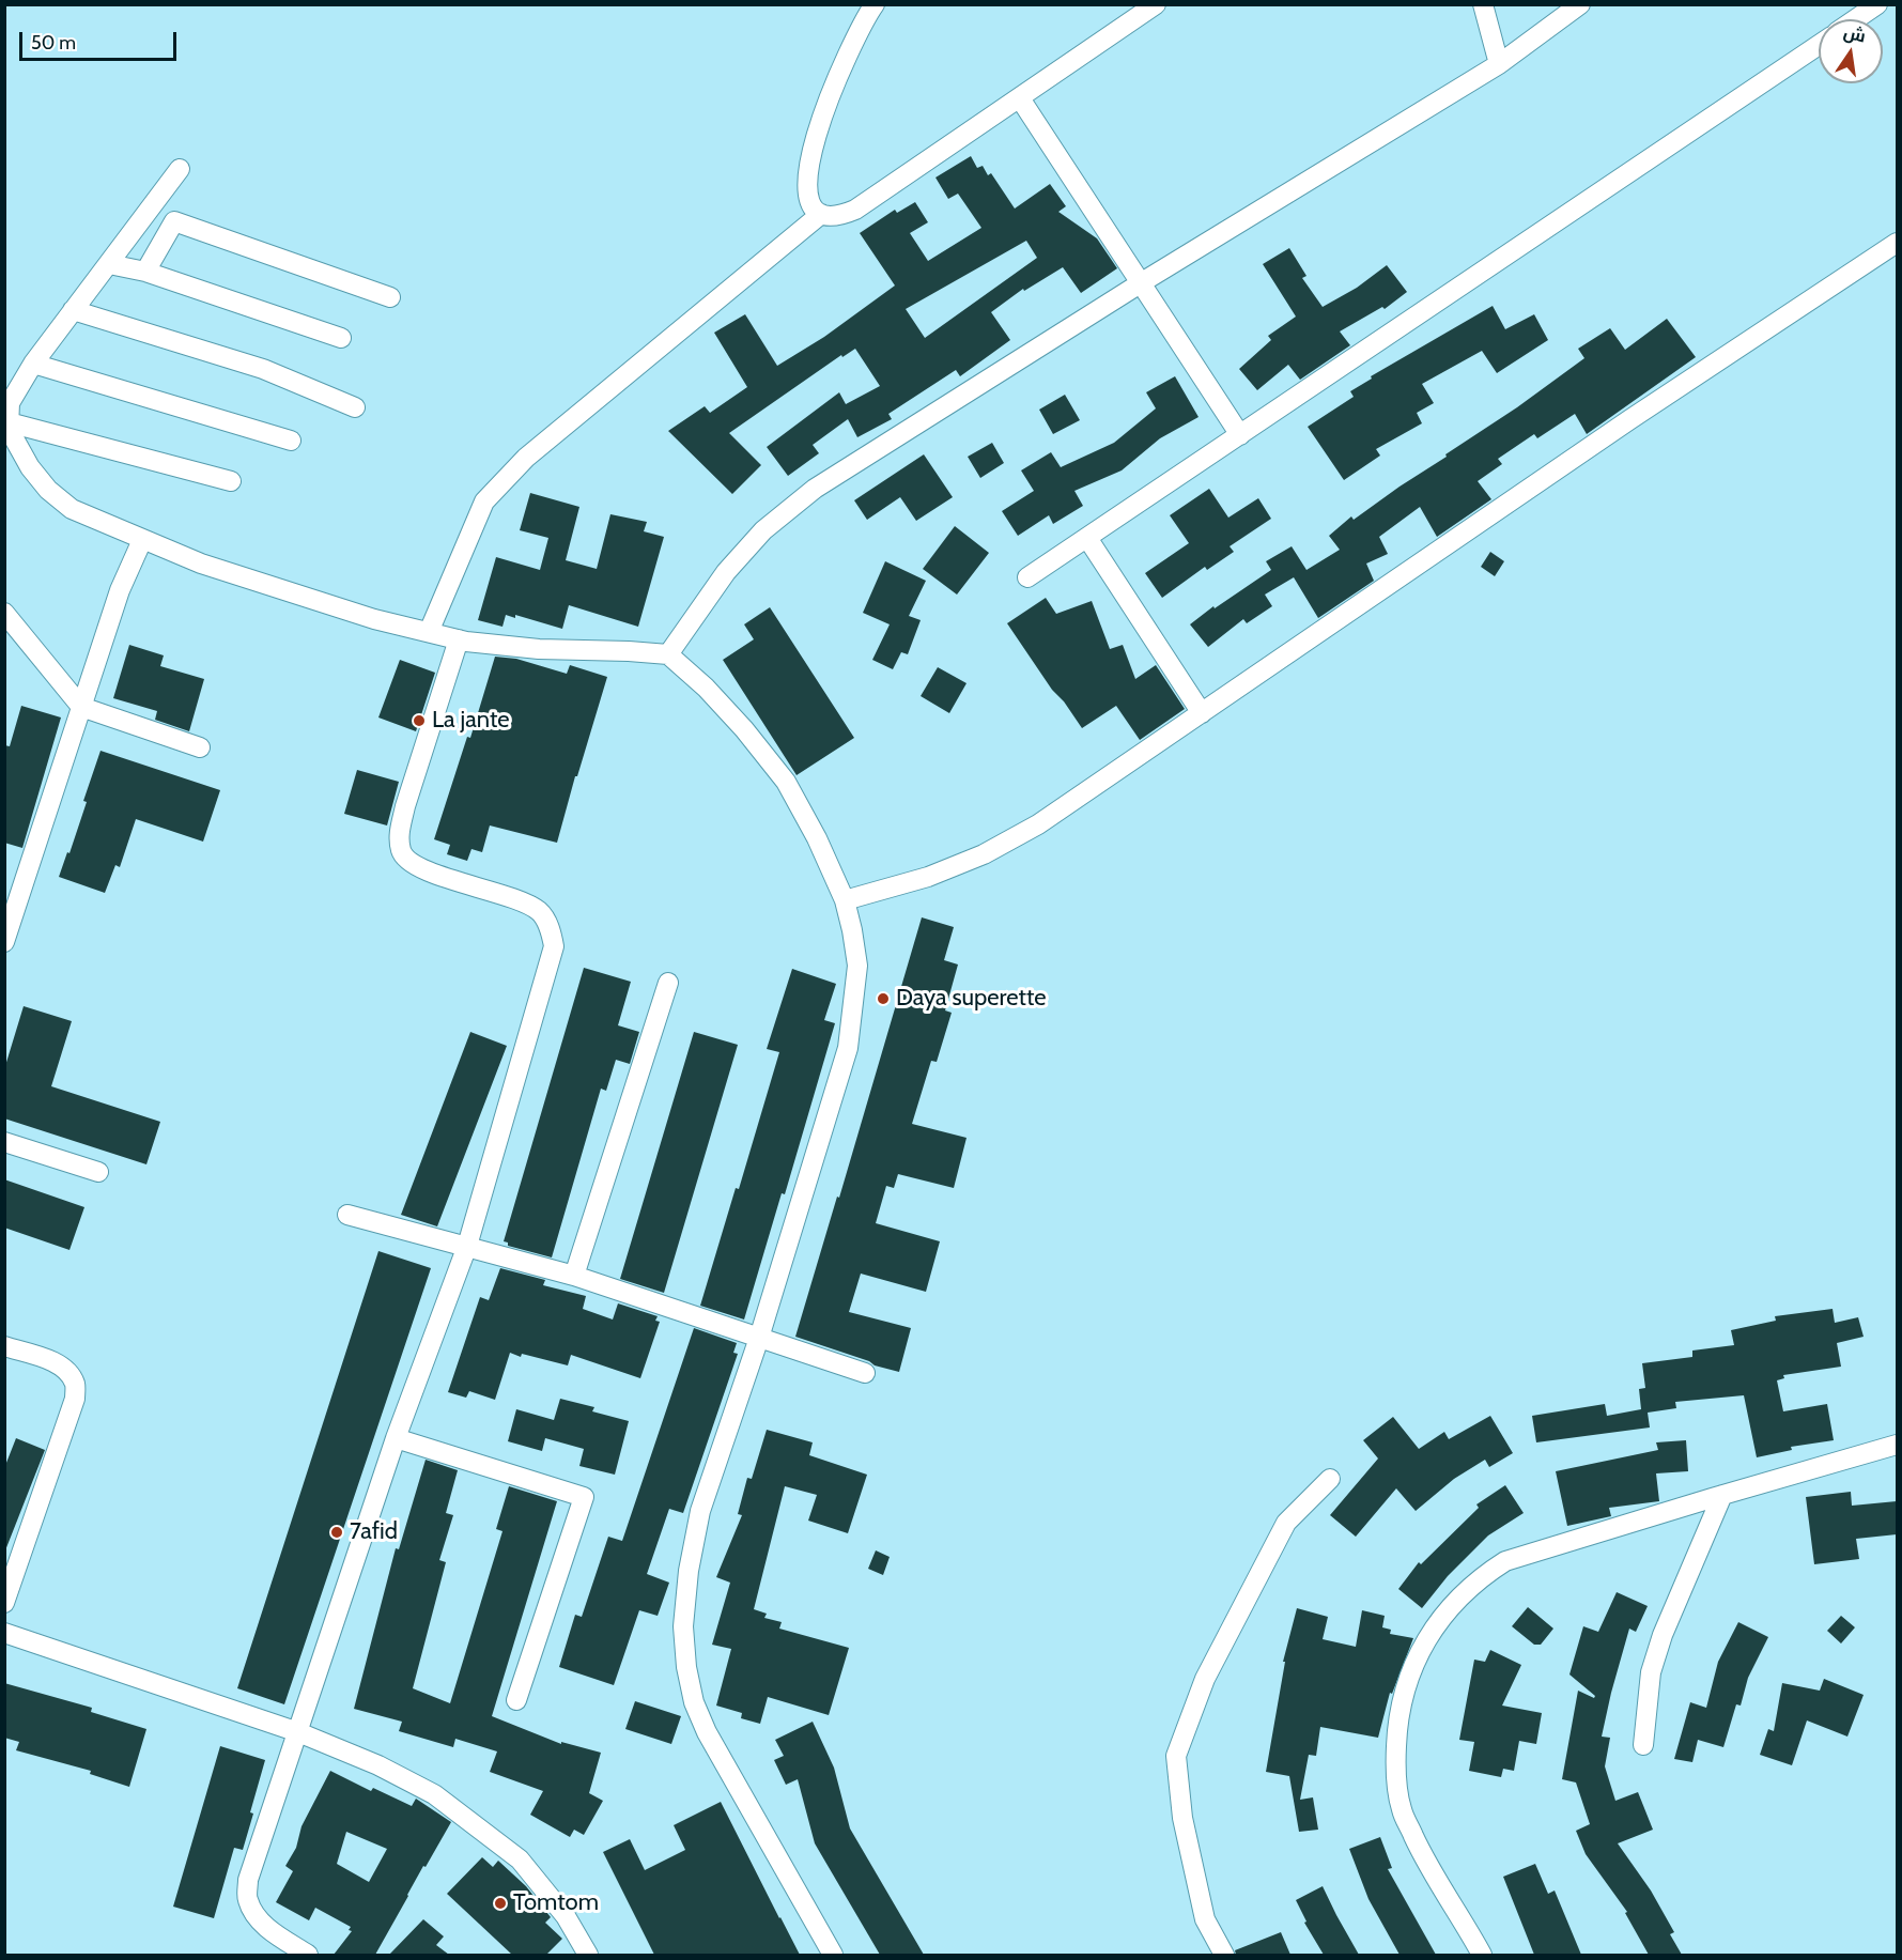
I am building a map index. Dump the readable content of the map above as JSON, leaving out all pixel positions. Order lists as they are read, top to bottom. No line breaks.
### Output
{"places":["La jante","Daya superette","7afid","Tomtom"],"scale_bar":"50 m","north":"top"}
